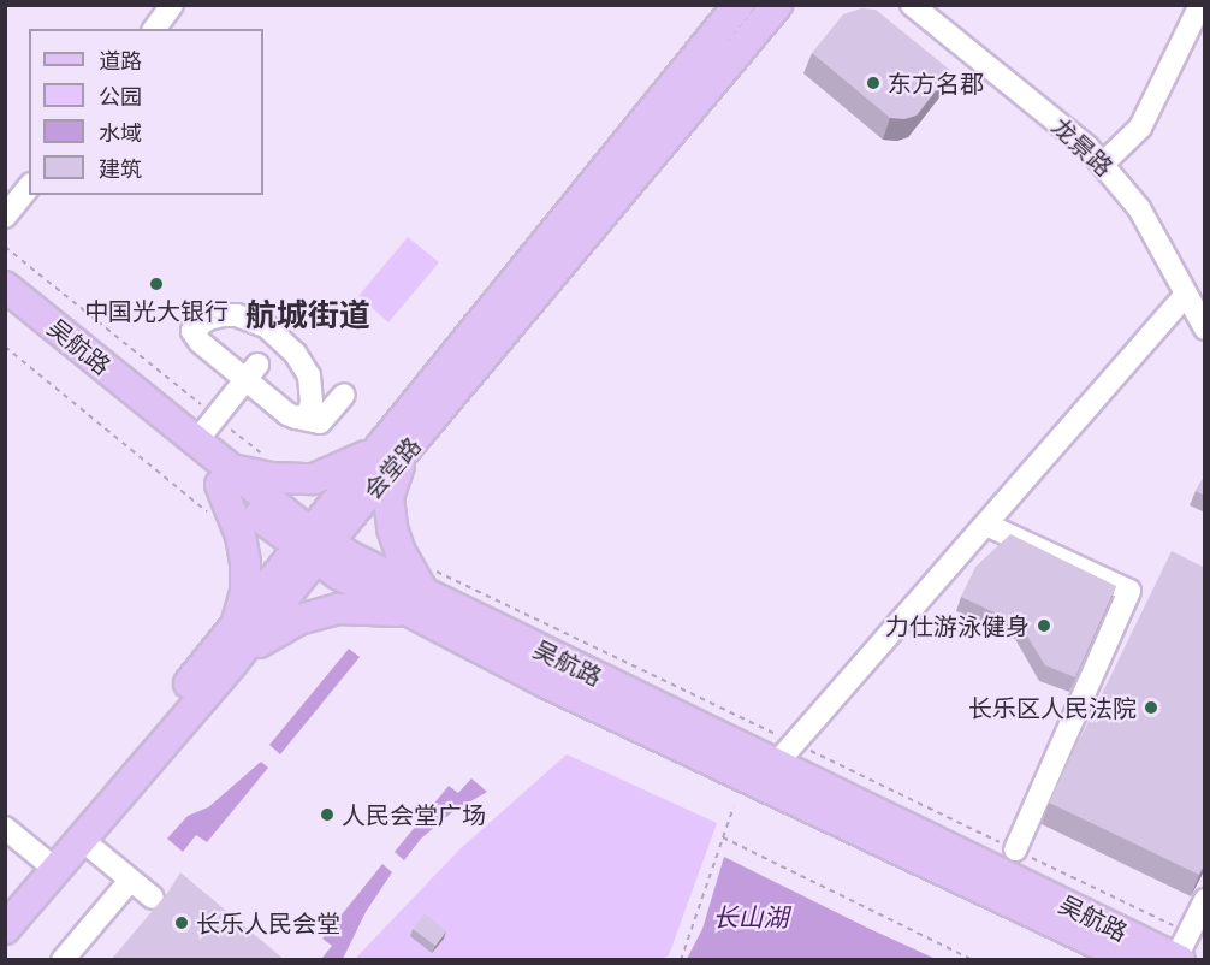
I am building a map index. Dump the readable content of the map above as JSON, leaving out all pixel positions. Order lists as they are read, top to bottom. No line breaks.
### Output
{"streets":{"main road":["吴航路","会堂路"],"street":["龙景路"]},"crossings":[["吴航路","会堂路"]],"districts":["航城街道"],"water":["长山湖"],"places":["东方名郡","中国光大银行","力仕游泳健身","长乐区人民法院","人民会堂广场","长乐人民会堂"],"legend":["道路","公园","水域","建筑"]}
